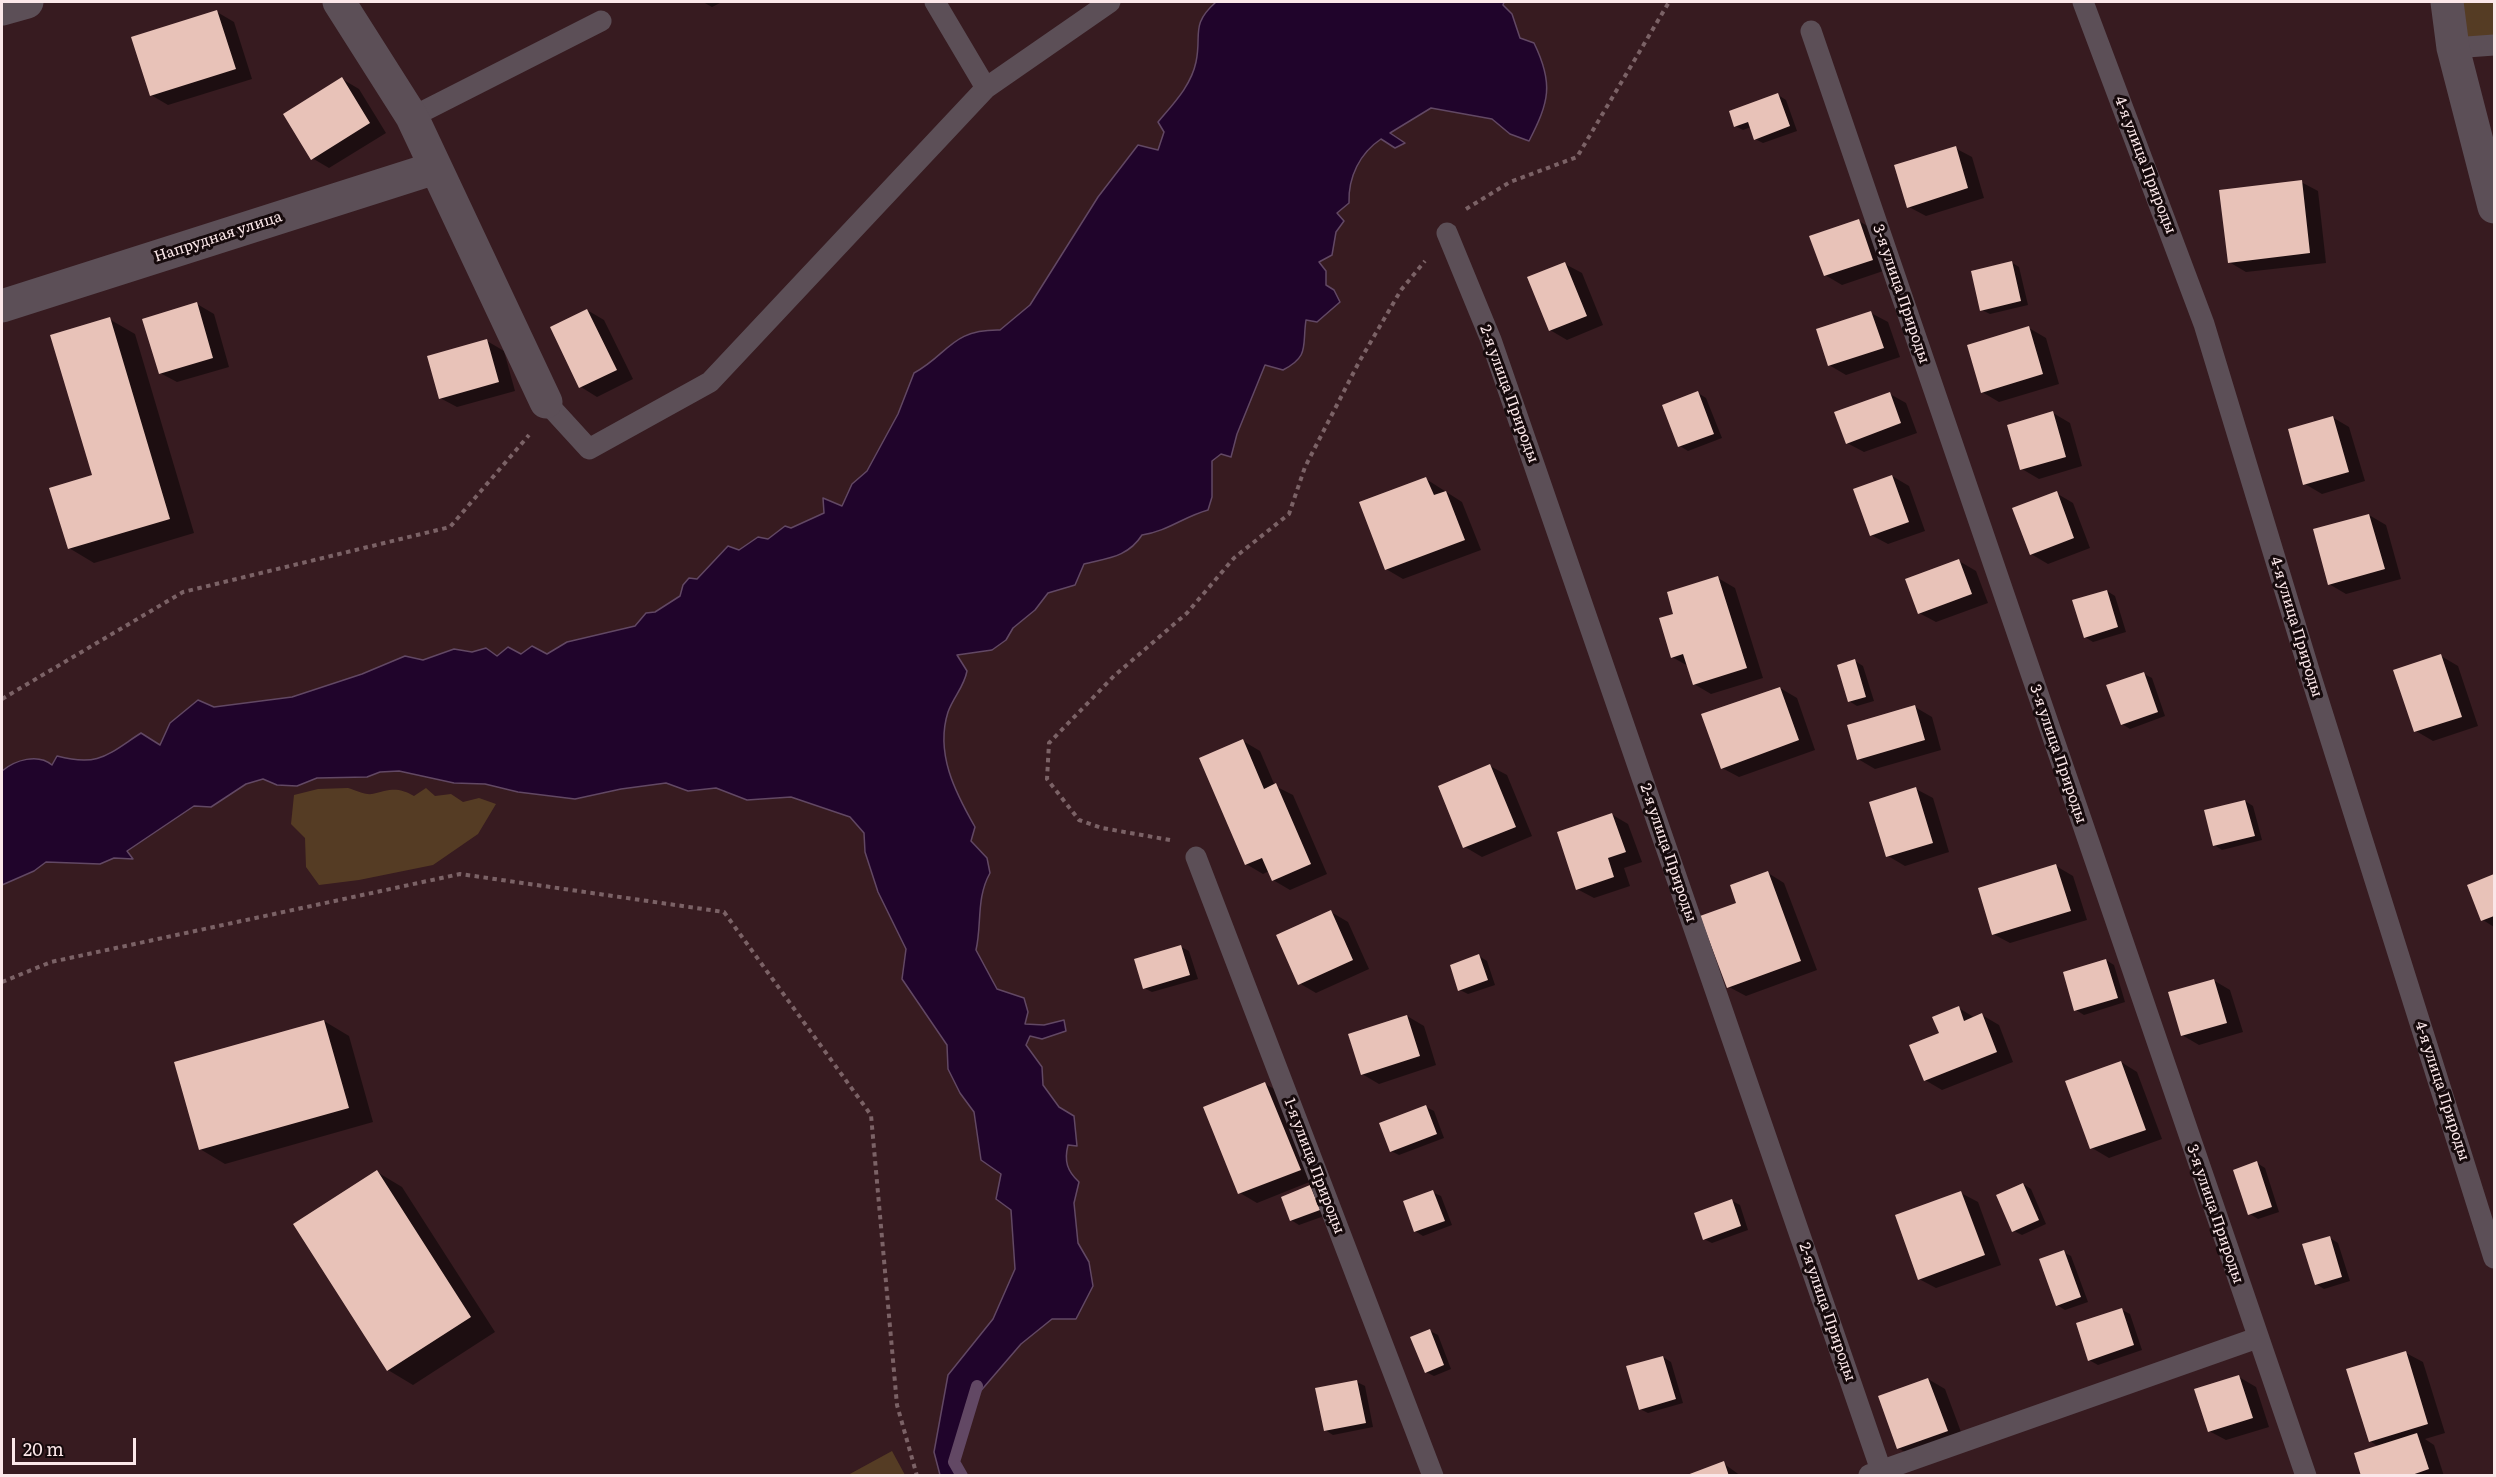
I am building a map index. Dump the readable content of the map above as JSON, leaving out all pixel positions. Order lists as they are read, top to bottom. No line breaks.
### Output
{"streets":{"street":["Напрудная улица"],"lane":["4-я улица Природы","3-я улица Природы","2-я улица Природы","1-я улица Природы"]},"scale_bar":"20 m"}
